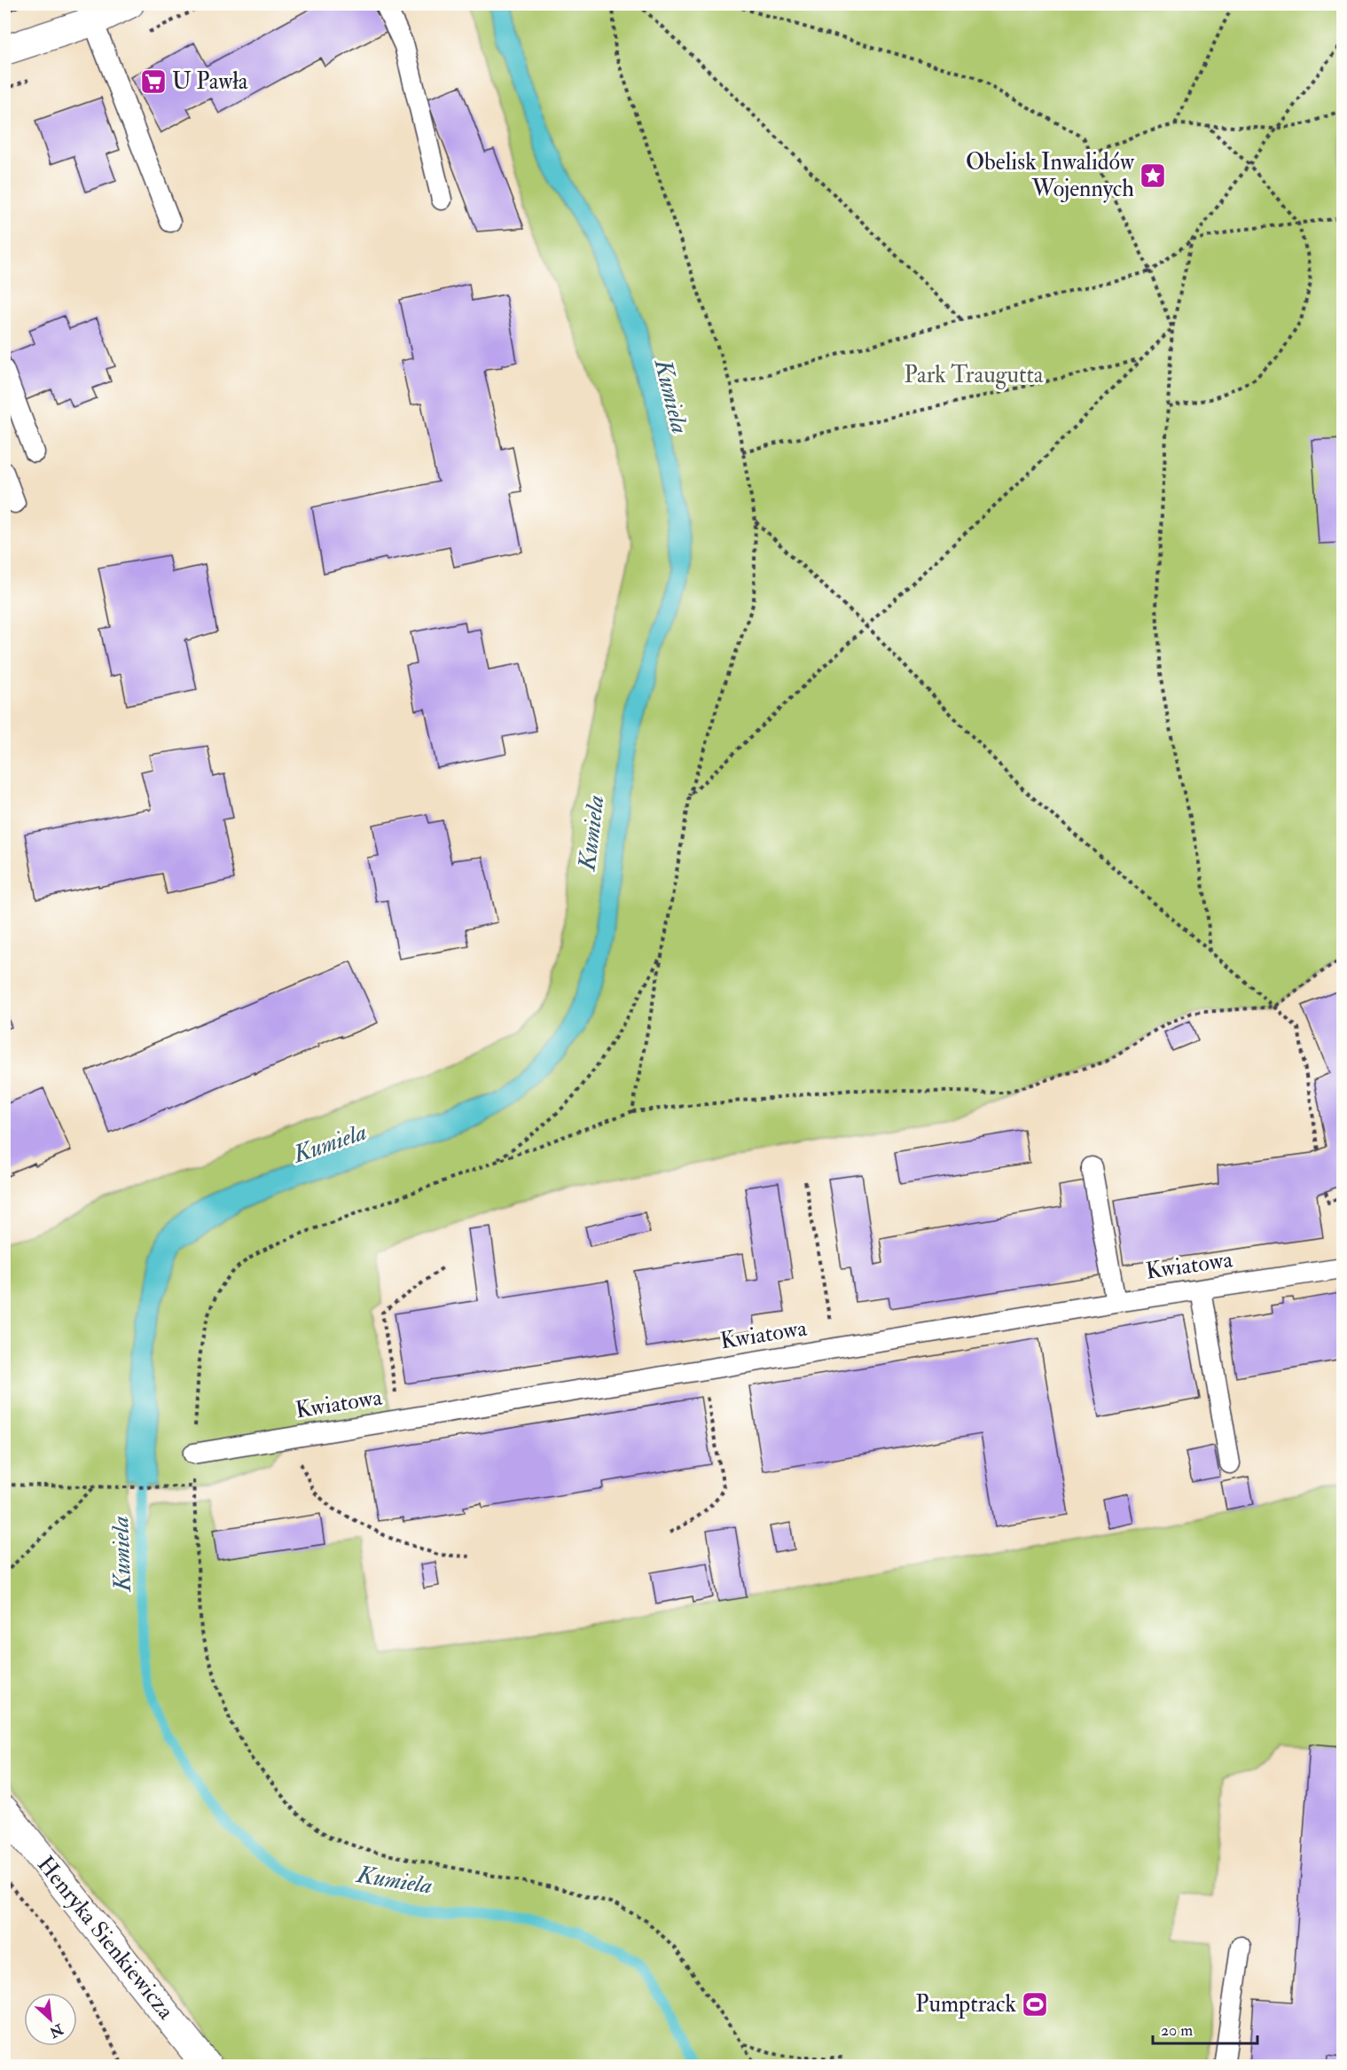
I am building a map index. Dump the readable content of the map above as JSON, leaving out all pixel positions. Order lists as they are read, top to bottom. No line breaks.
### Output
{"streets":{"street":["Henryka Sienkiewicza"],"lane":["Kwiatowa"]},"water":["Kumiela"],"parks":["Park Traugutta"],"places":{"supermarket":["U Pawła"],"place":["Obelisk Inwalidów Wojennych"],"sports":["Pumptrack"]},"scale_bar":"20 m","north":"bottom right"}
